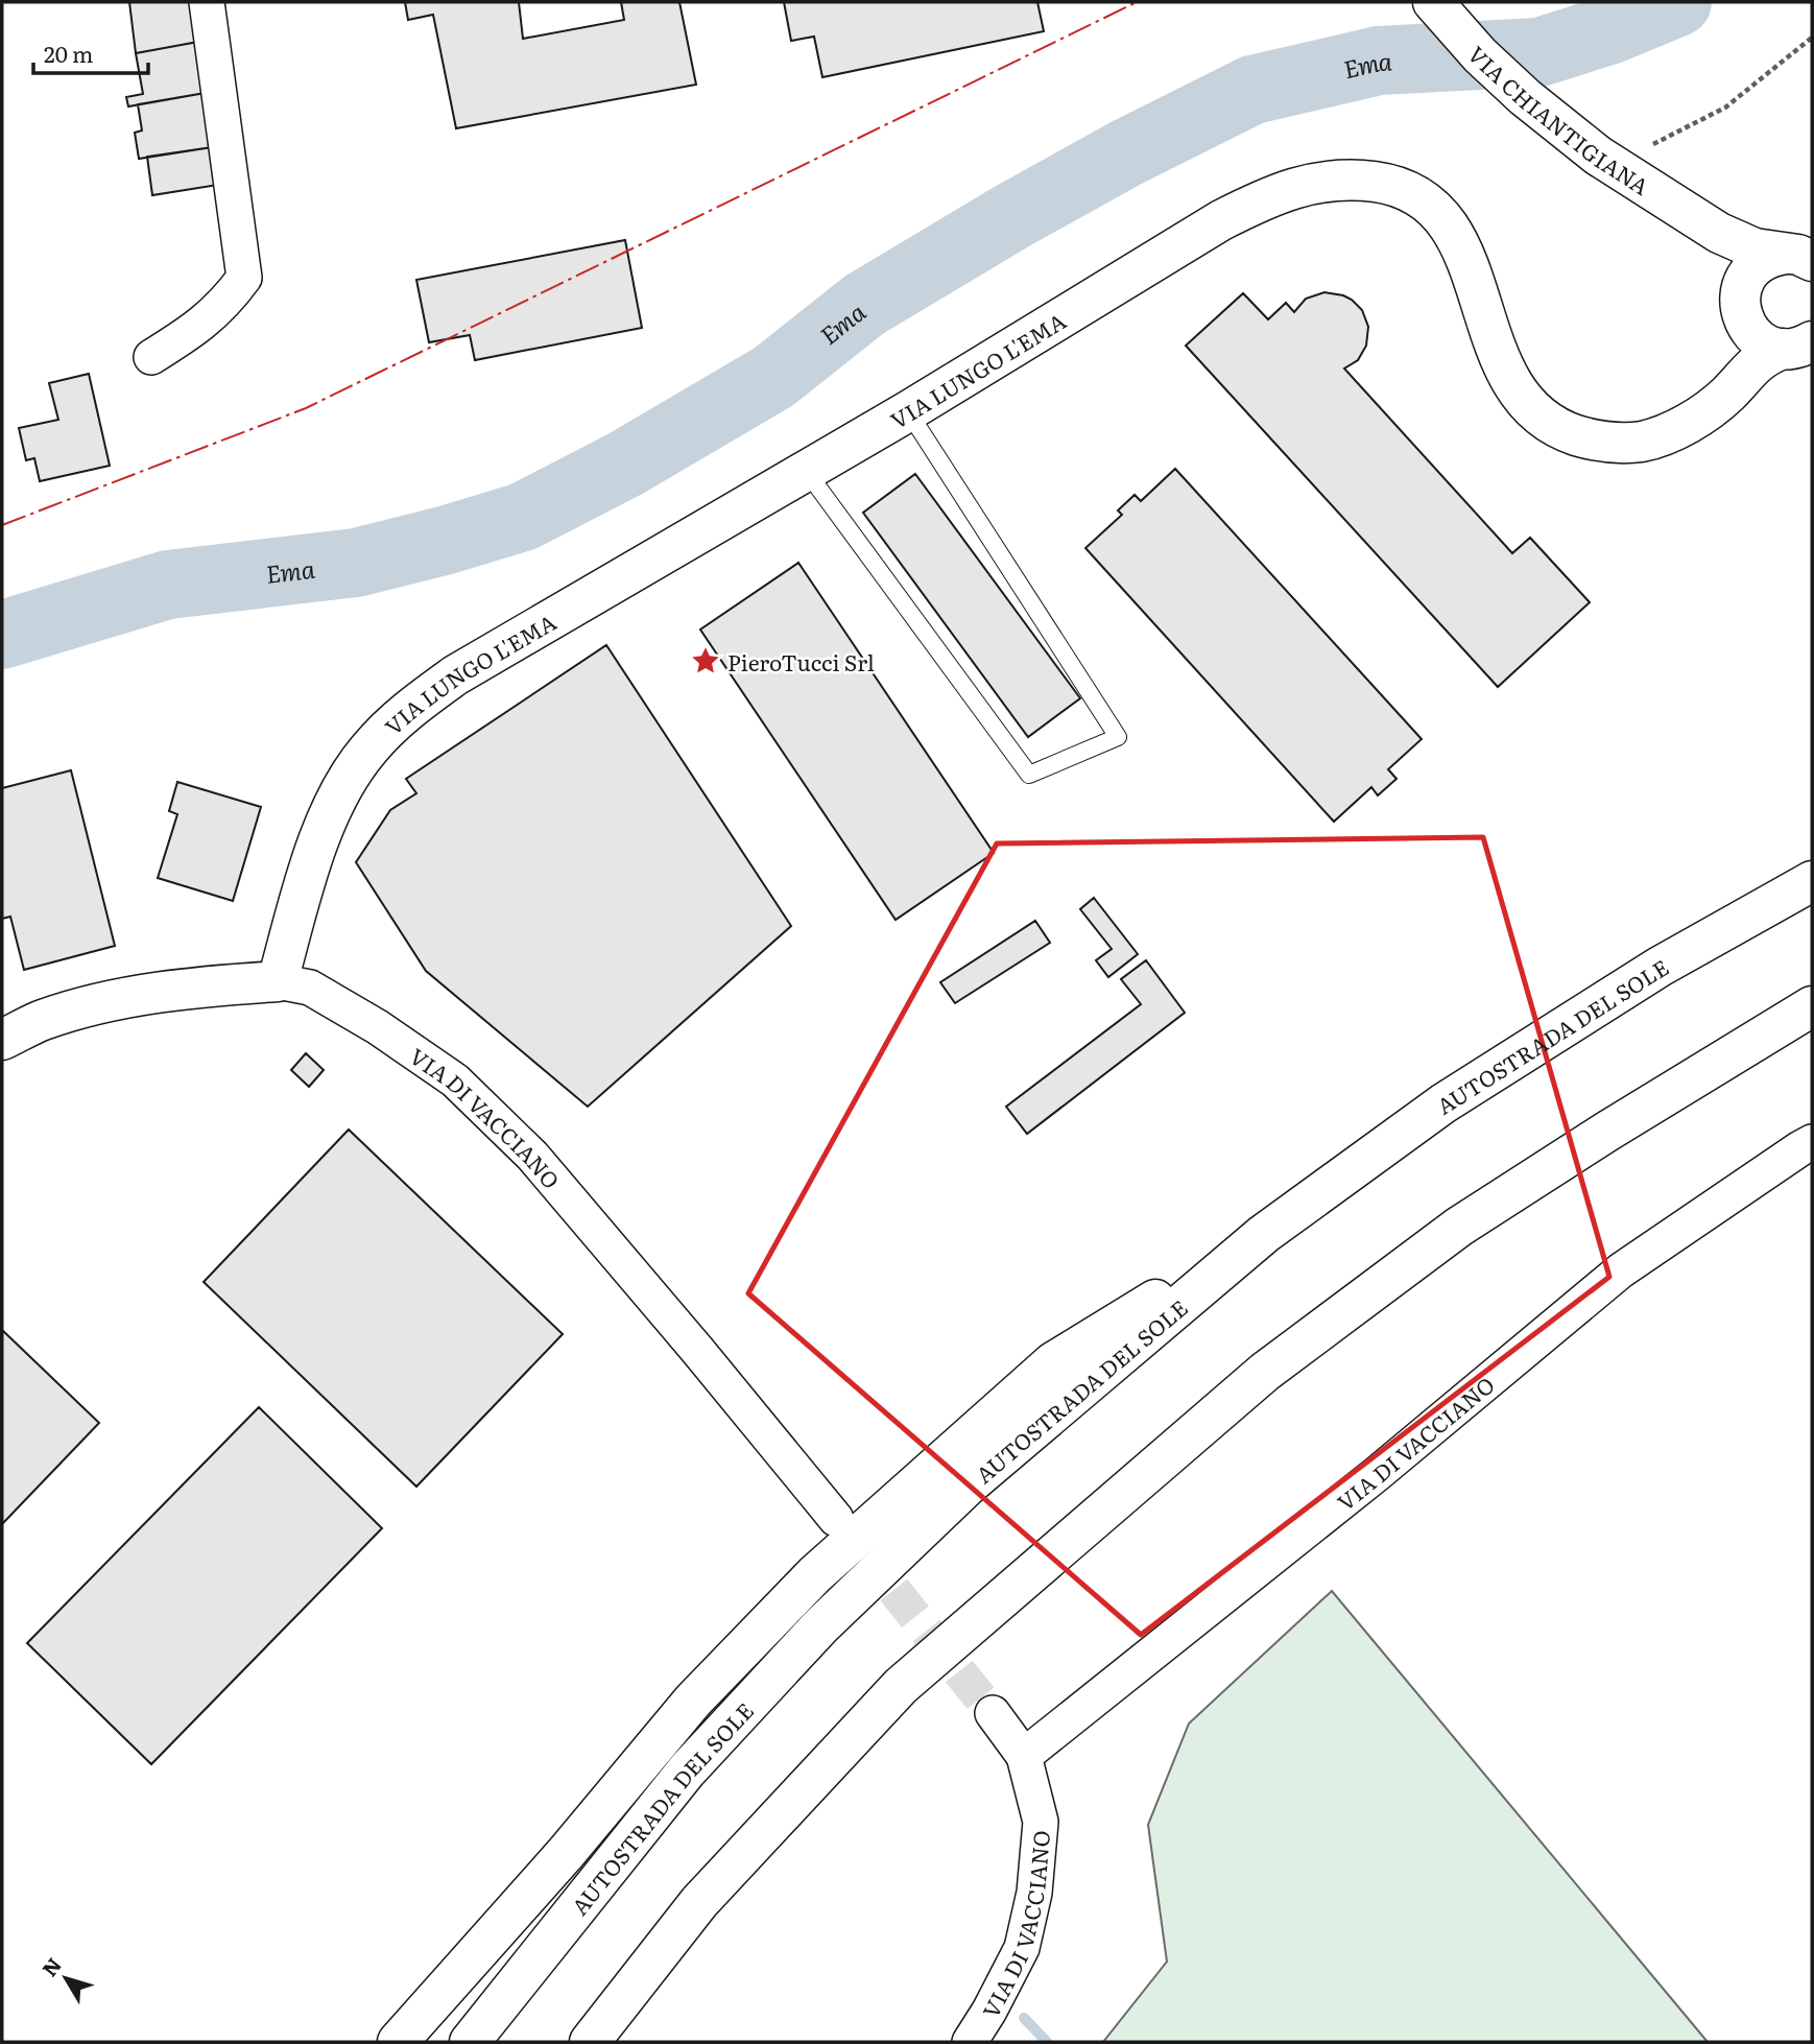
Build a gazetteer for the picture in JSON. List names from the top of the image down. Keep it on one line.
{"streets":{"main road":["VIA CHIANTIGIANA","VIA LUNGO L'EMA","AUTOSTRADA DEL SOLE","VIA DI VACCIANO"]},"crossings":[["VIA LUNGO L'EMA","VIA DI VACCIANO"]],"water":["Ema"],"places":{"place":["PieroTucci Srl"]},"scale_bar":"20 m","north":"top left"}
